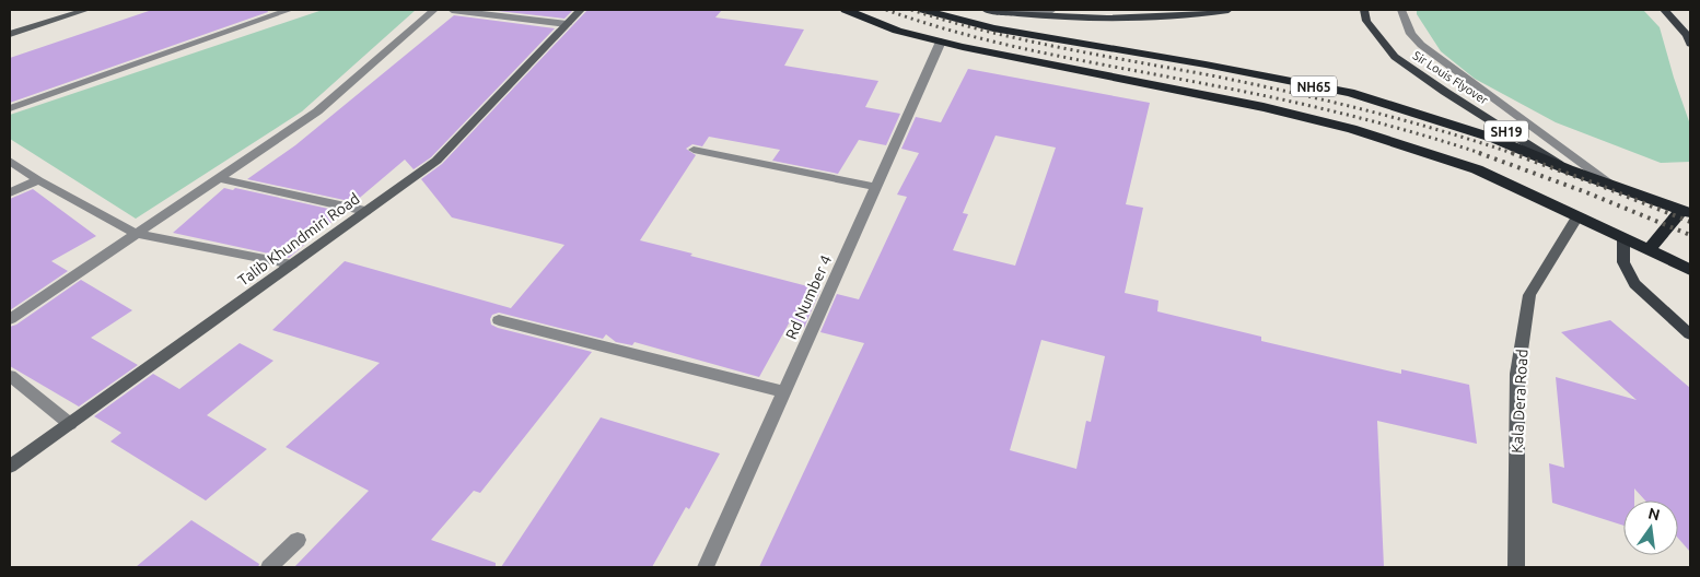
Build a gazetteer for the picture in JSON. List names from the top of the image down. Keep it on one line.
{"streets":{"highway":["NH65"],"main road":["Sir Louis Flyover","SH19"],"street":["Talib Khundmiri Road","Rd Number 4","Kala Dera Road"]},"crossings":[["Sir Louis Flyover","NH65"],["NH65","Rd Number 4"],["NH65","Kala Dera Road"]],"north":"top"}
